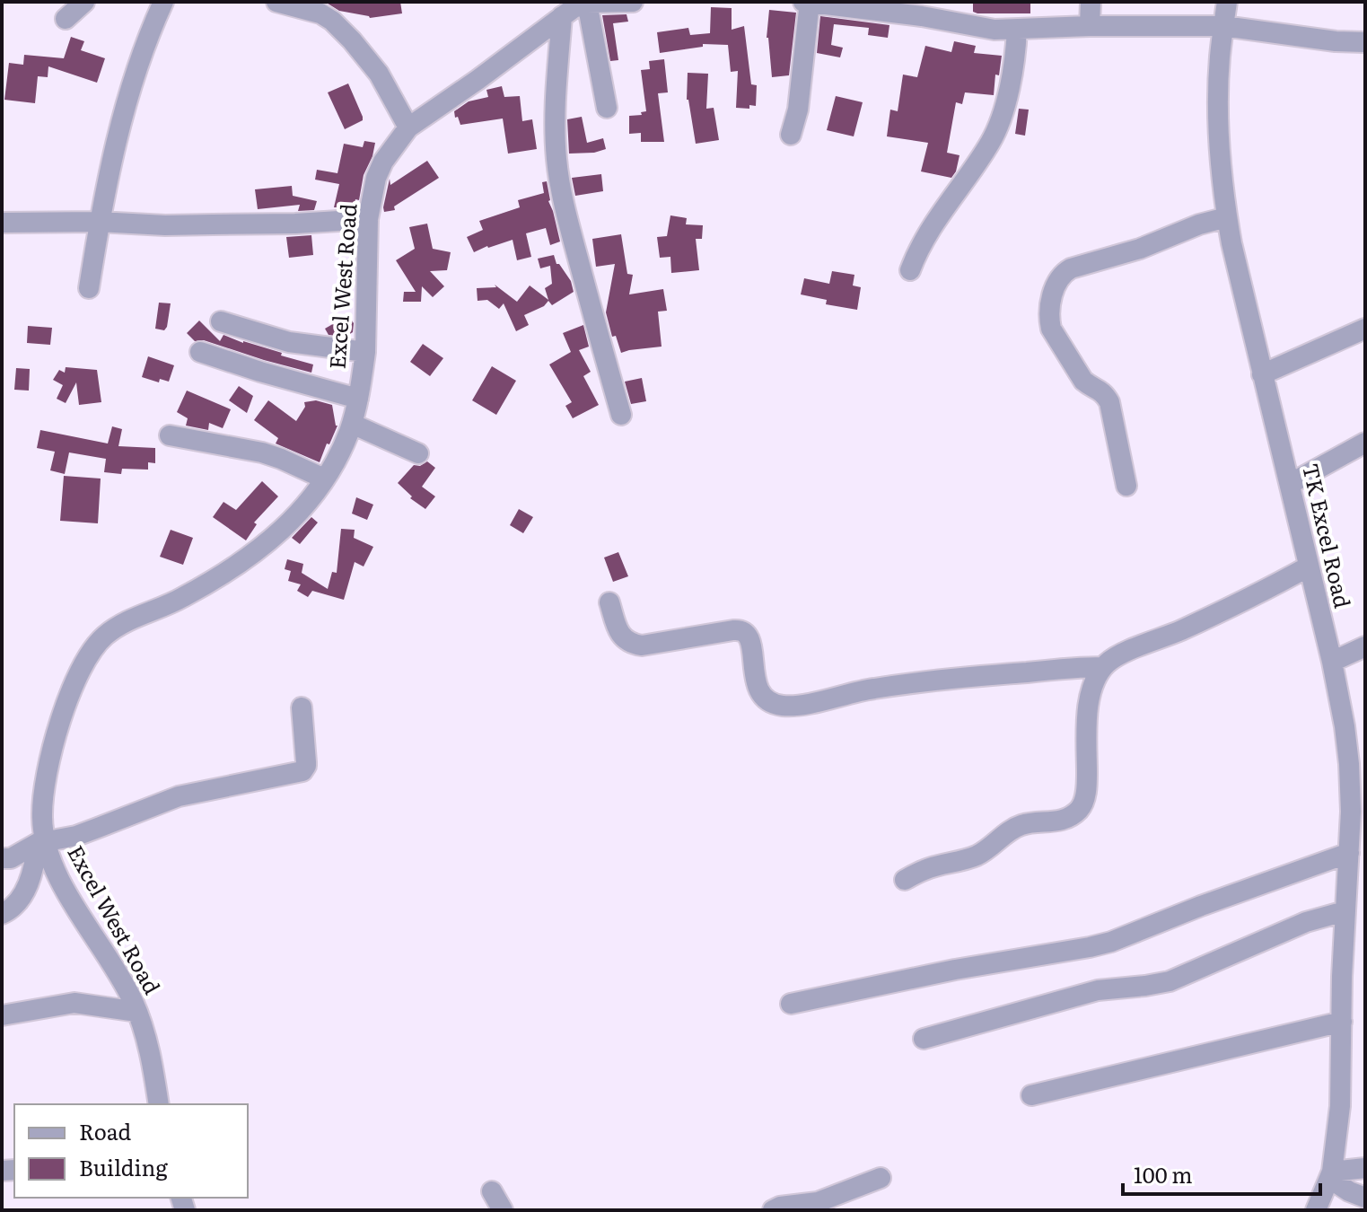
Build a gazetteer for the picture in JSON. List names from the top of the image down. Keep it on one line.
{"streets":{"street":["Excel West Road","TK Excel Road"]},"legend":["Road","Building"],"scale_bar":"100 m"}
